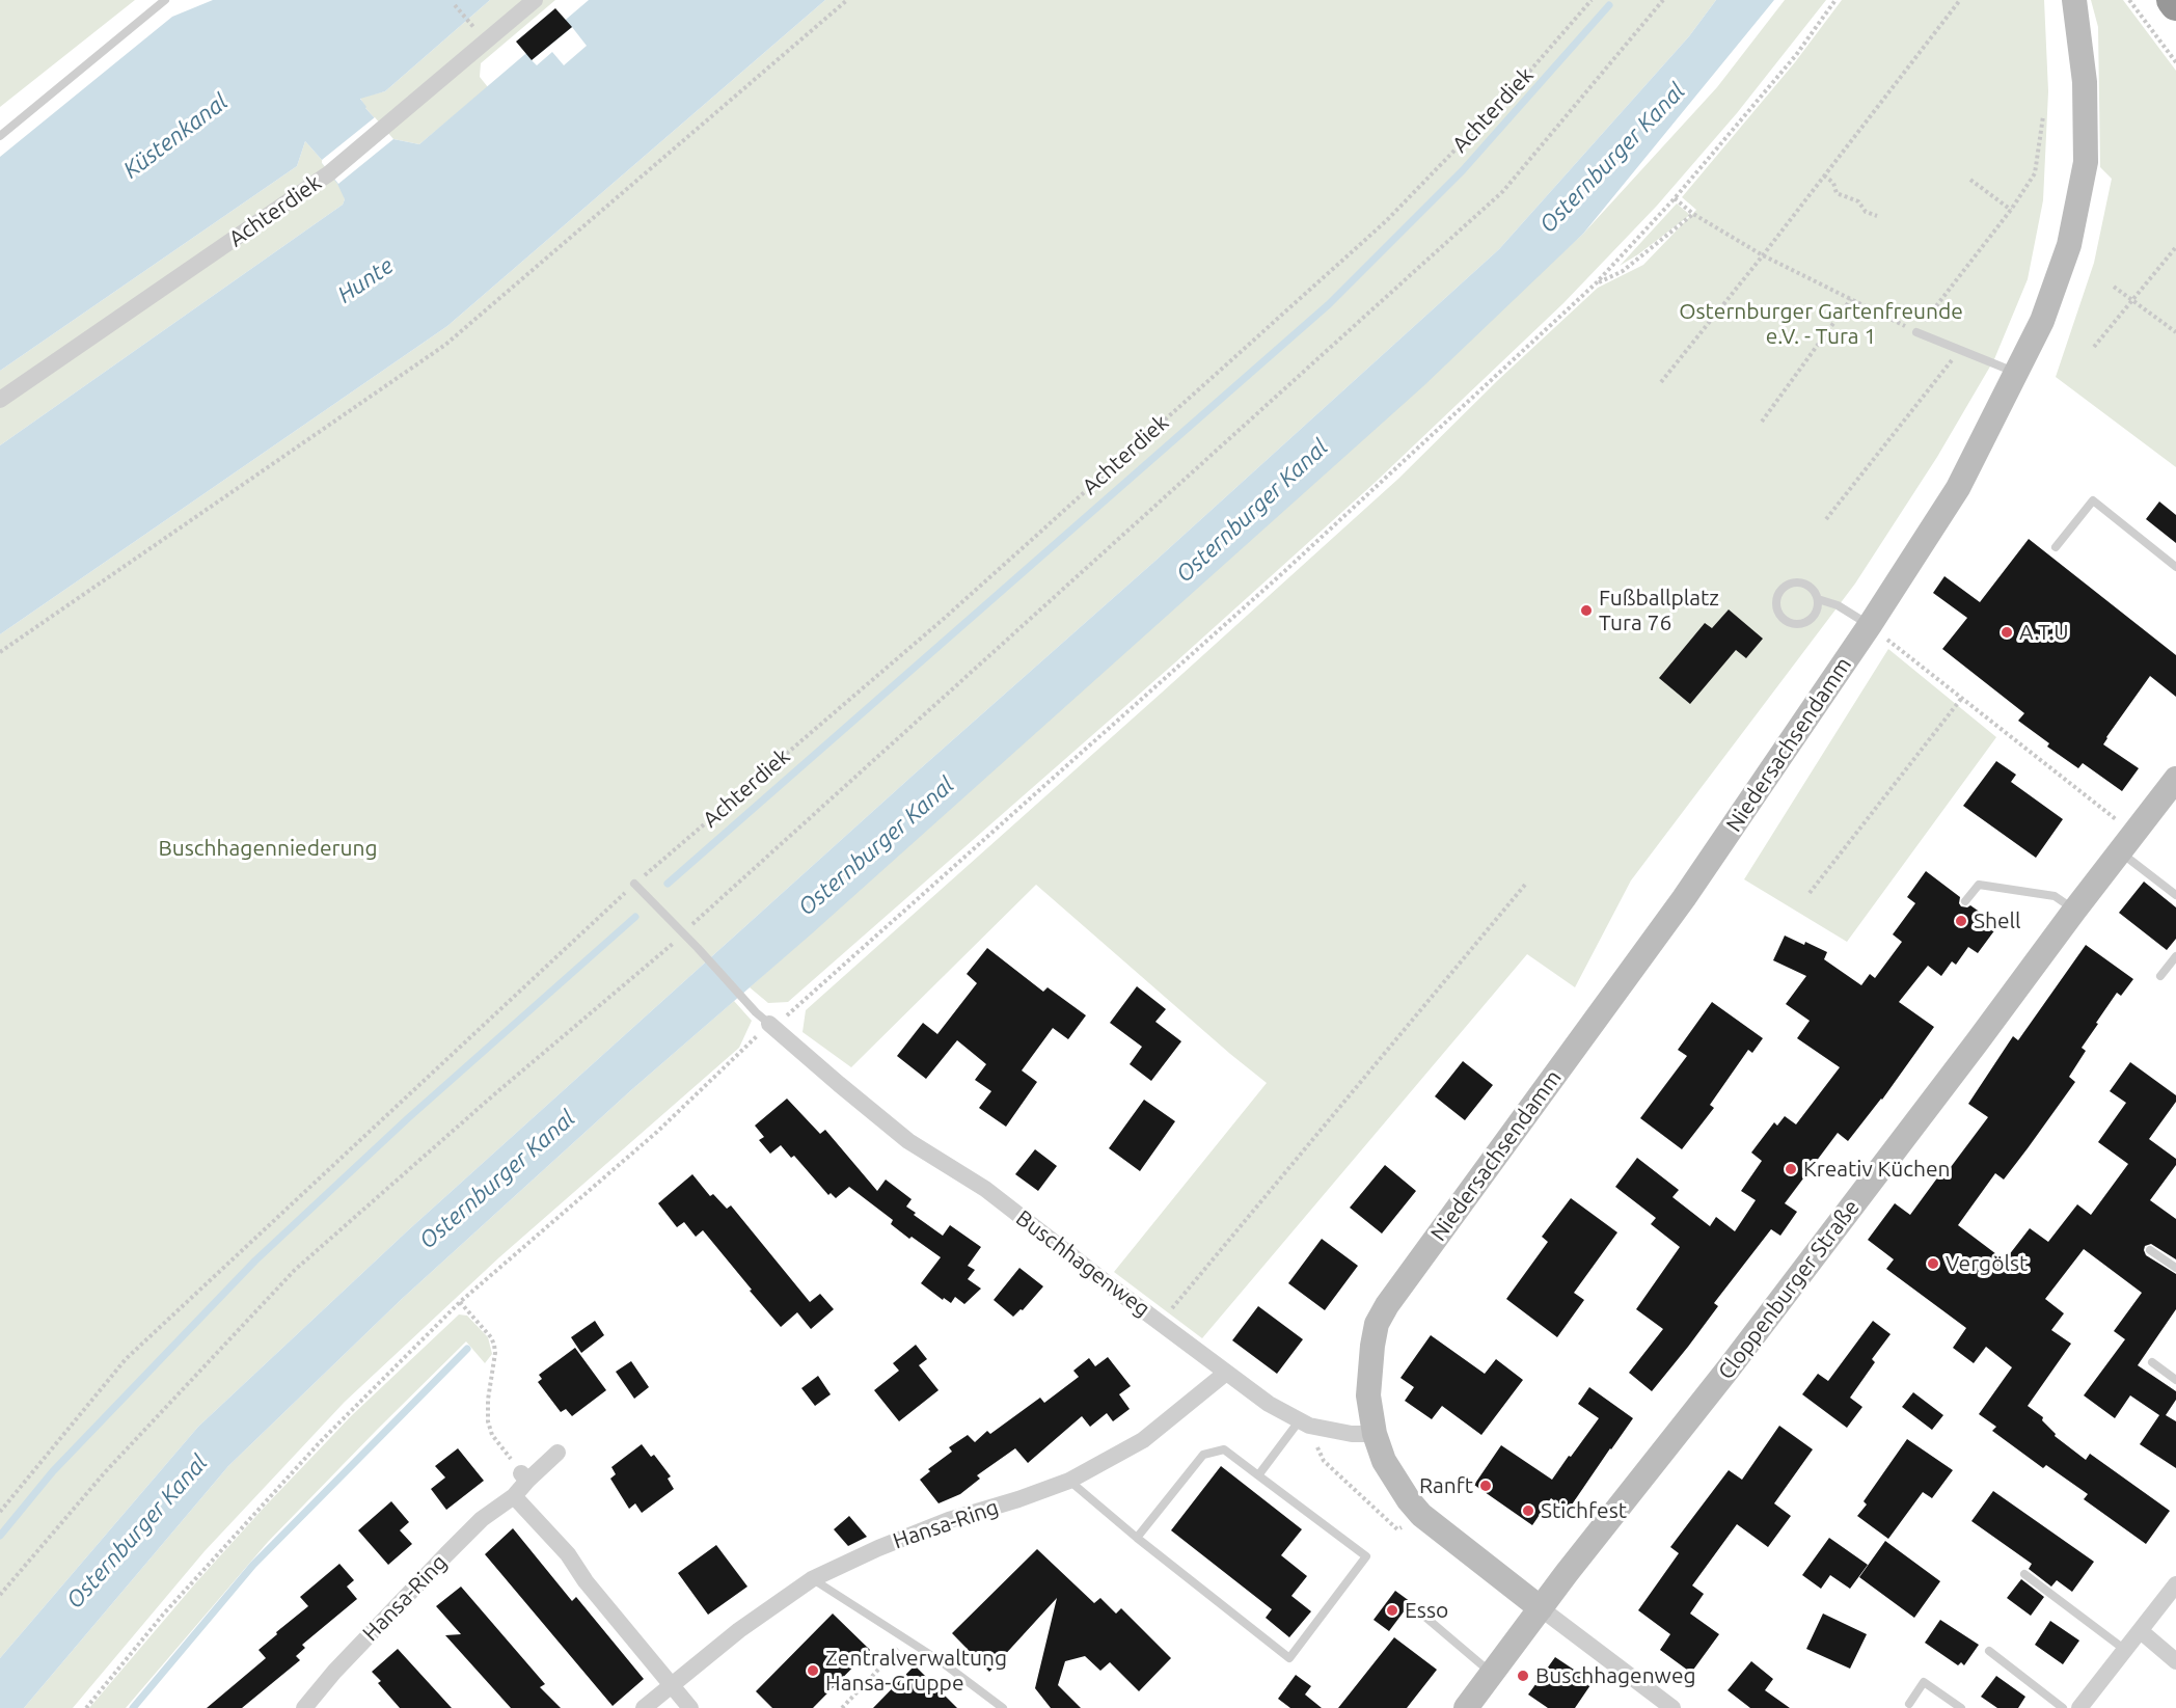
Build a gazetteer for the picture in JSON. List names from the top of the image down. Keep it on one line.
{"streets":{"street":["Achterdiek","Niedersachsendamm","Buschhagenweg","Cloppenburger Straße","Hansa-Ring"]},"crossings":[["Achterdiek","Buschhagenweg"],["Niedersachsendamm","Buschhagenweg"],["Buschhagenweg","Hansa-Ring"]],"water":["Küstenkanal","Osternburger Kanal","Hunte"],"parks":["Osternburger Gartenfreunde e.V. - Tura 1","Buschhagenniederung"],"places":["Fußballplatz Tura 76","A.T.U","Shell","Kreativ Küchen","Vergölst","Ranft","Stichfest","Esso","Zentralverwaltung Hansa-Gruppe","Buschhagenweg"]}
